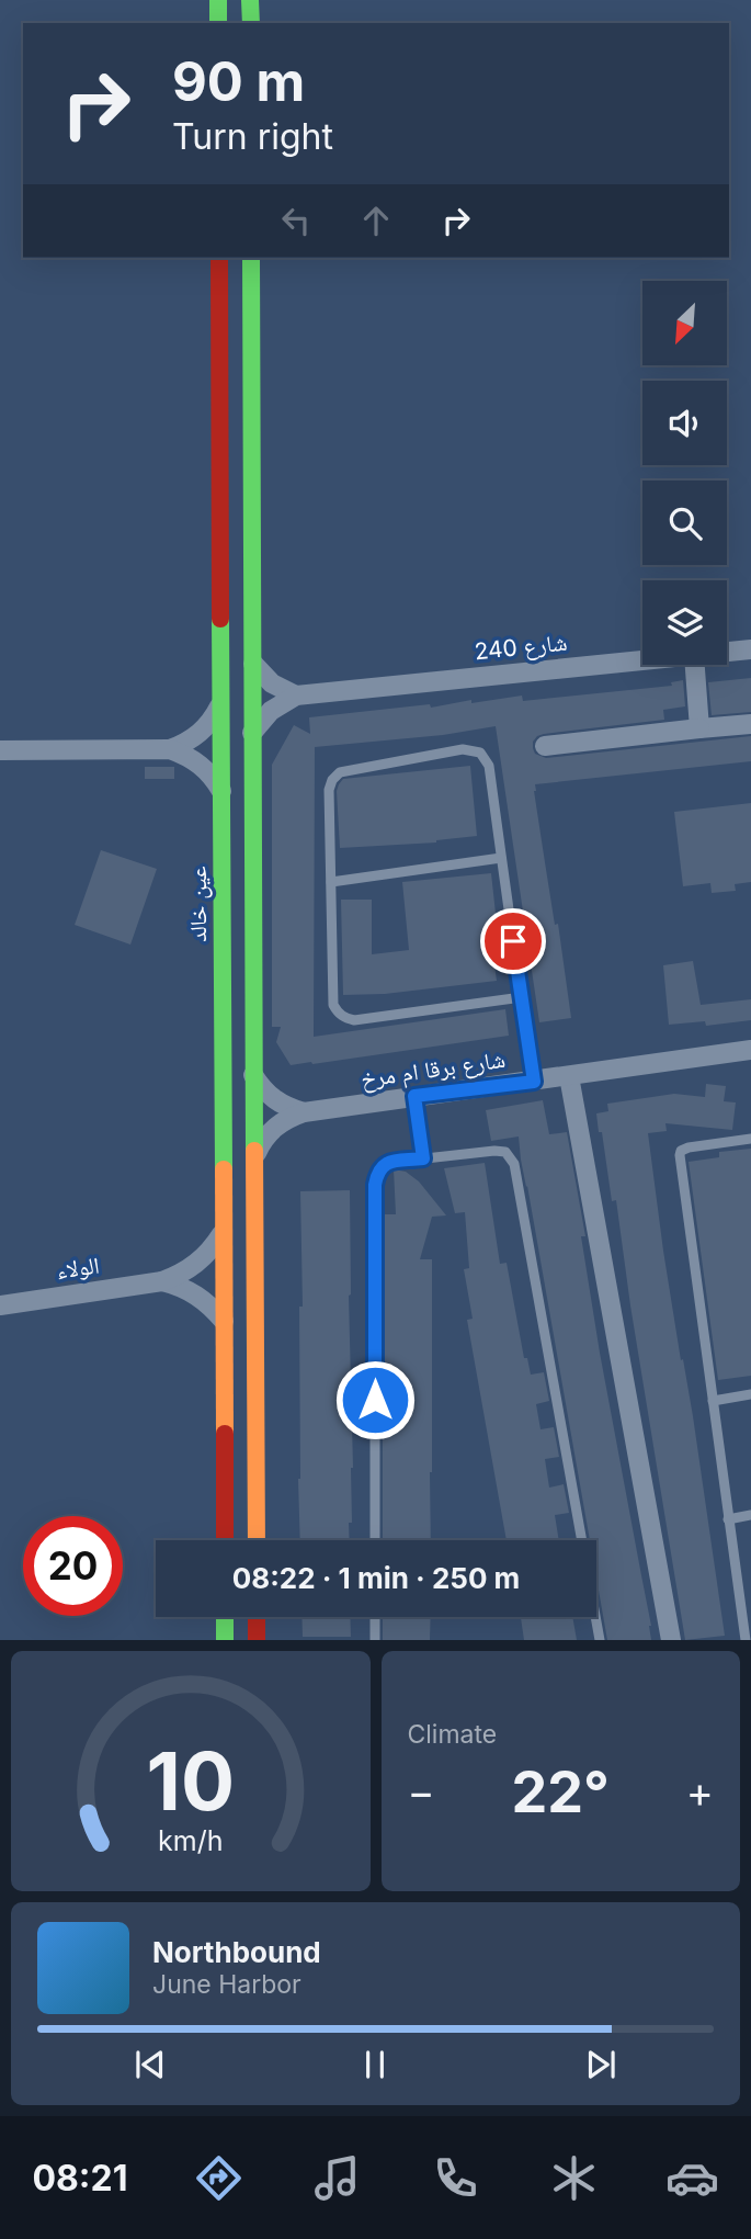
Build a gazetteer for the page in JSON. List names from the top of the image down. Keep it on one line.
{"streets":{"street":["شارع 240","عين خالد","شارع برقا ام مرخ","الولاء"]},"crossings":[["عين خالد","الولاء"]],"north":"bottom left","page":{"turn":["90 m","Turn right"],"limit":"20","trip":"08:22 · 1 min · 250 m","tile":"Climate","heat":["−","22°","+"],"song":["Northbound","June Harbor"],"tabs":"08:21","gauge":["10","km/h"]}}
